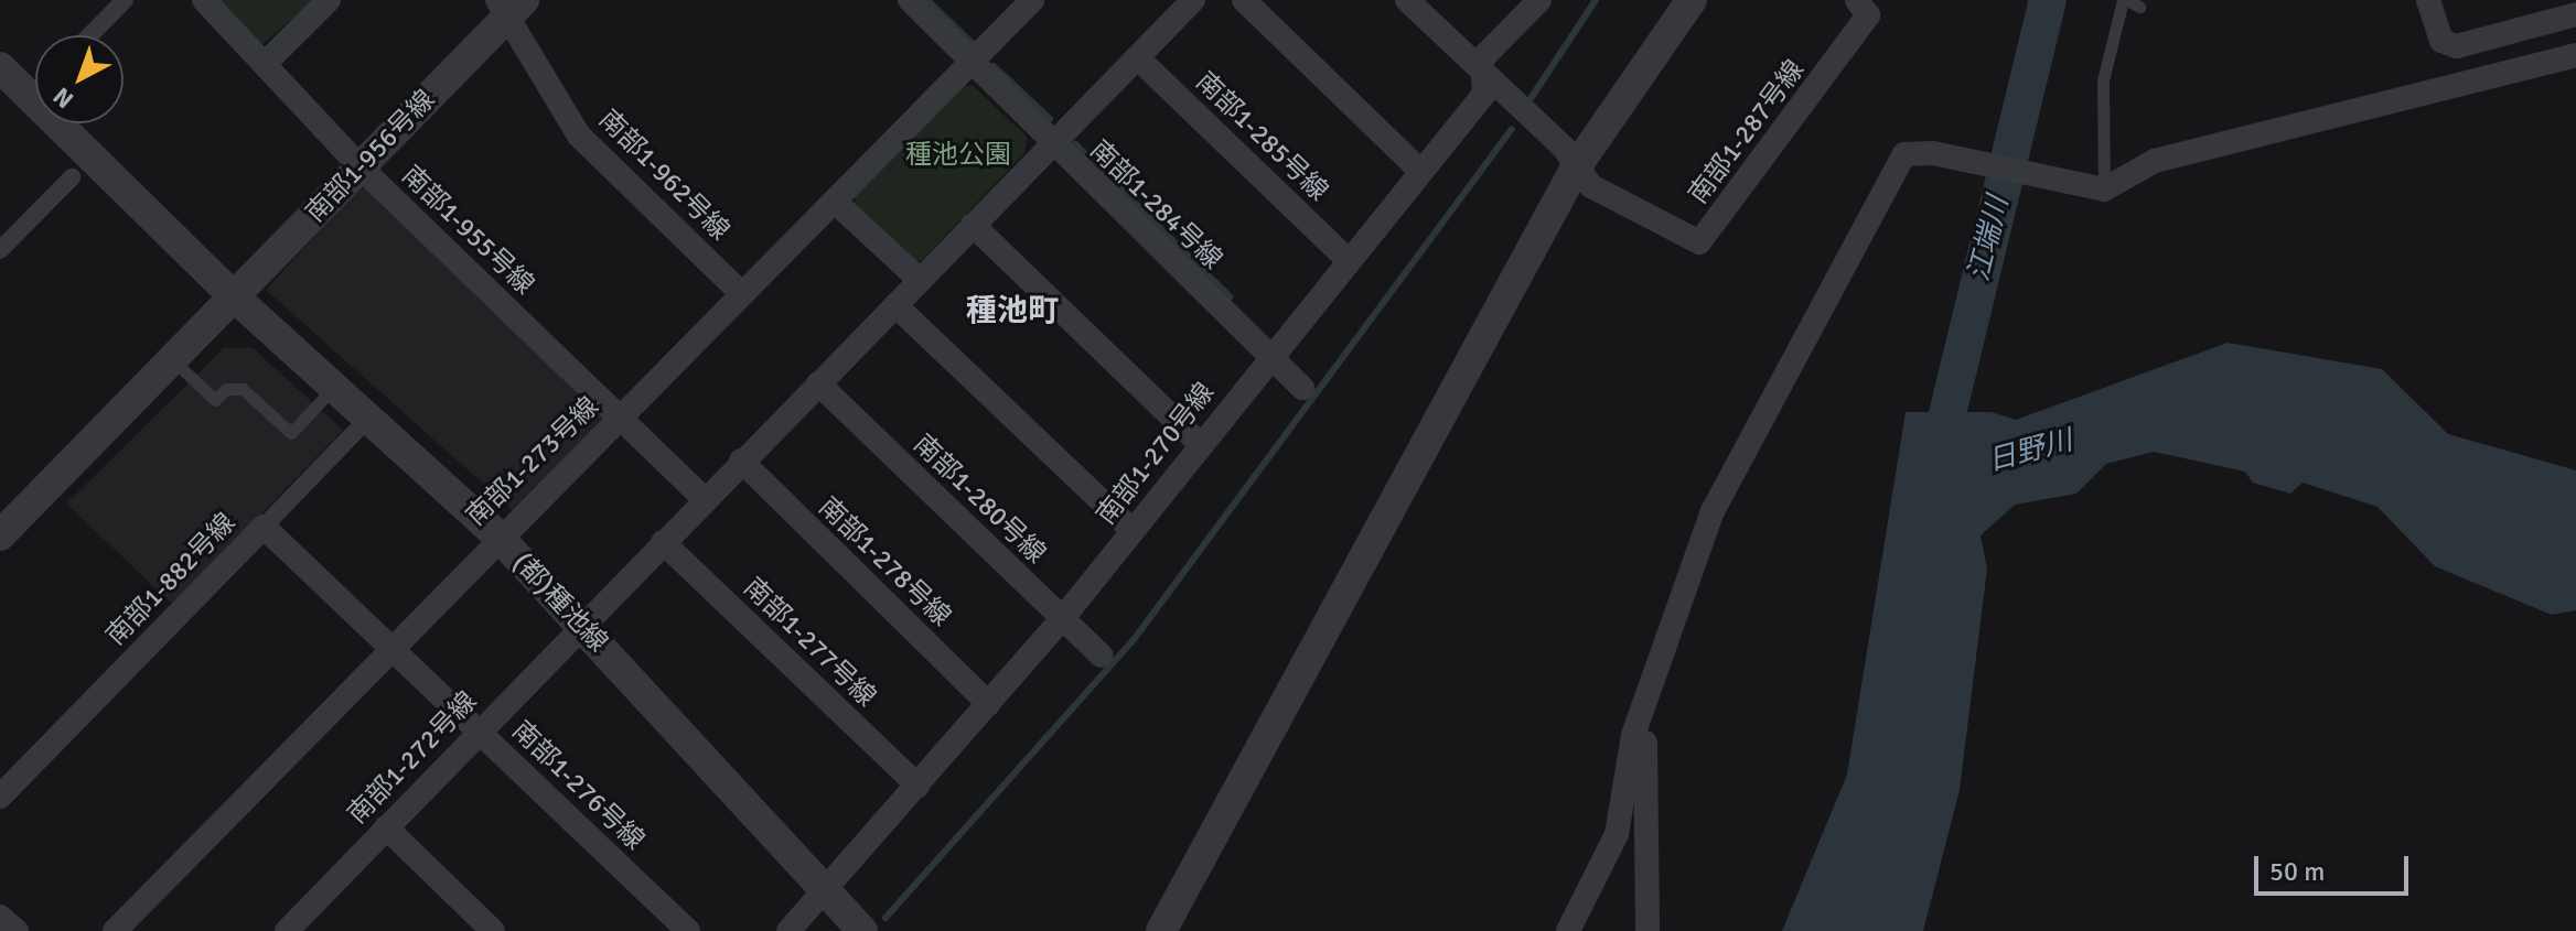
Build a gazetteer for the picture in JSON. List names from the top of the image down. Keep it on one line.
{"streets":{"street":["南部1-287号線","南部1-285号線","南部1-956号線","南部1-962号線","南部1-284号線","南部1-955号線","南部1-270号線","南部1-273号線","南部1-280号線","南部1-278号線","南部1-882号線","(都)種池線","南部1-277号線","南部1-272号線","南部1-276号線"]},"crossings":[["南部1-287号線","南部1-270号線"],["南部1-285号線","南部1-270号線"],["南部1-285号線","南部1-272号線"],["南部1-956号線","南部1-962号線"],["南部1-956号線","南部1-955号線"],["南部1-956号線","(都)種池線"],["南部1-962号線","南部1-273号線"],["南部1-284号線","南部1-270号線"],["南部1-284号線","南部1-273号線"],["南部1-284号線","南部1-272号線"],["南部1-955号線","南部1-273号線"],["南部1-955号線","南部1-272号線"],["南部1-270号線","南部1-280号線"],["南部1-270号線","南部1-278号線"],["南部1-270号線","(都)種池線"],["南部1-270号線","南部1-277号線"],["南部1-273号線","南部1-882号線"],["南部1-273号線","(都)種池線"],["南部1-273号線","南部1-276号線"],["南部1-280号線","南部1-272号線"],["南部1-278号線","南部1-272号線"],["南部1-882号線","南部1-276号線"],["(都)種池線","南部1-272号線"],["南部1-277号線","南部1-272号線"],["南部1-272号線","南部1-276号線"]],"districts":["種池町"],"water":["江端川","日野川"],"parks":["種池公園"],"scale_bar":"50 m","north":"bottom left"}
